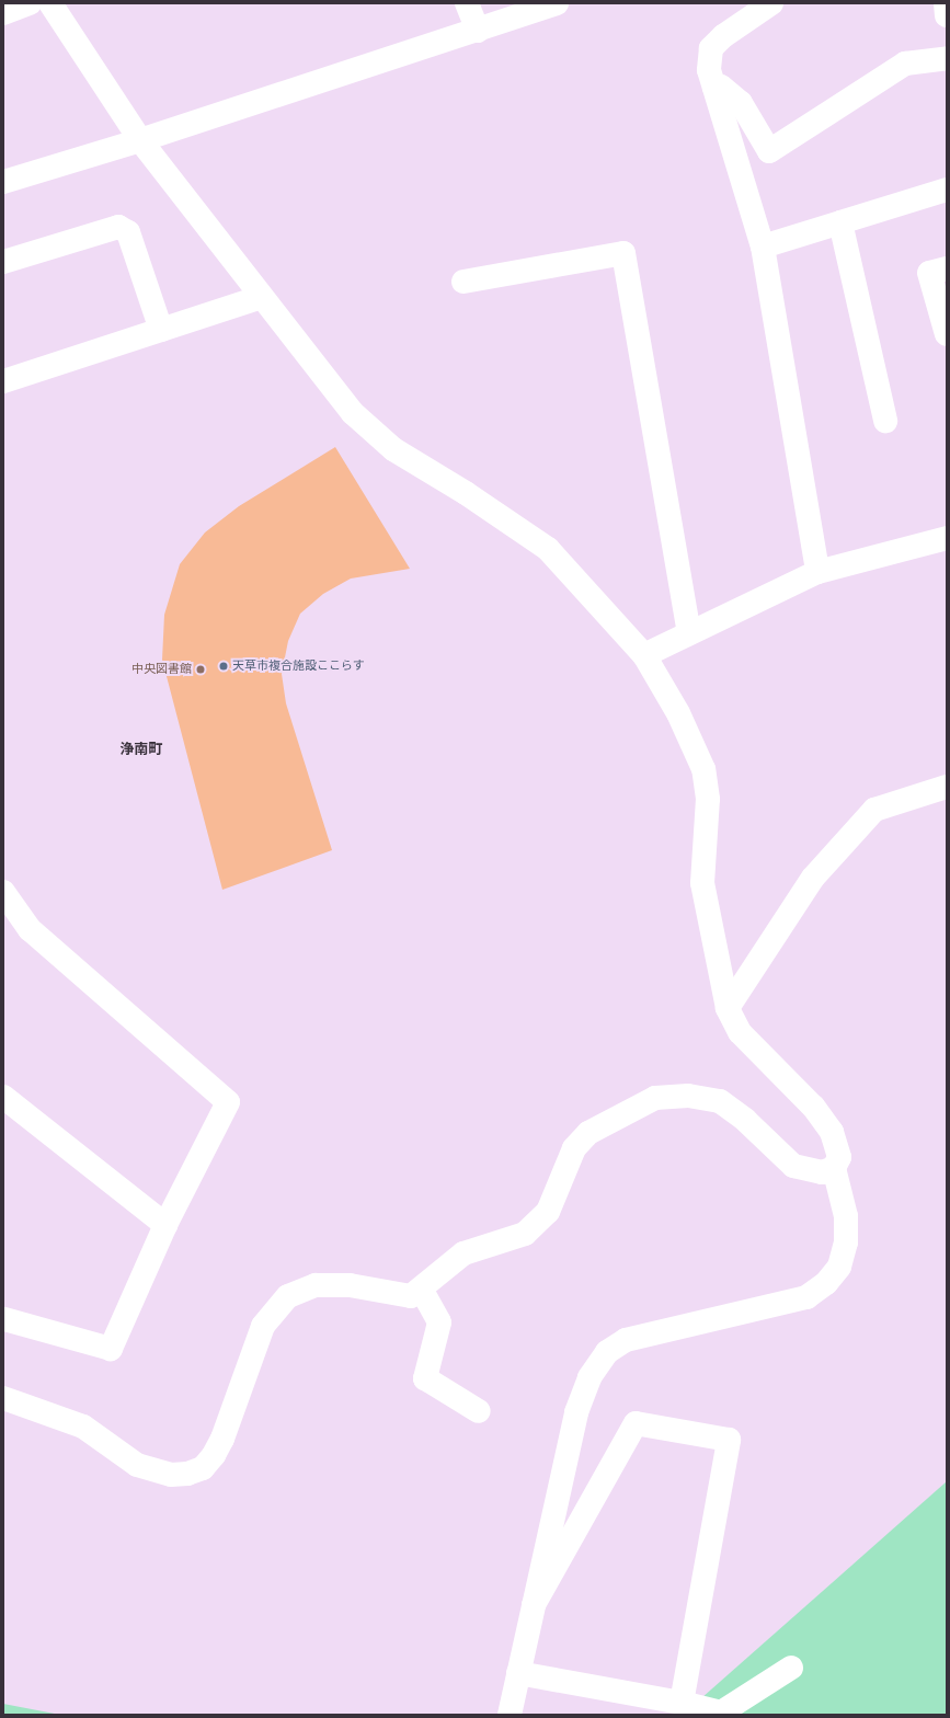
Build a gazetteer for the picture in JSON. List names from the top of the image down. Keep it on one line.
{"districts":["浄南町"],"places":["天草市複合施設ここらす","中央図書館"]}
